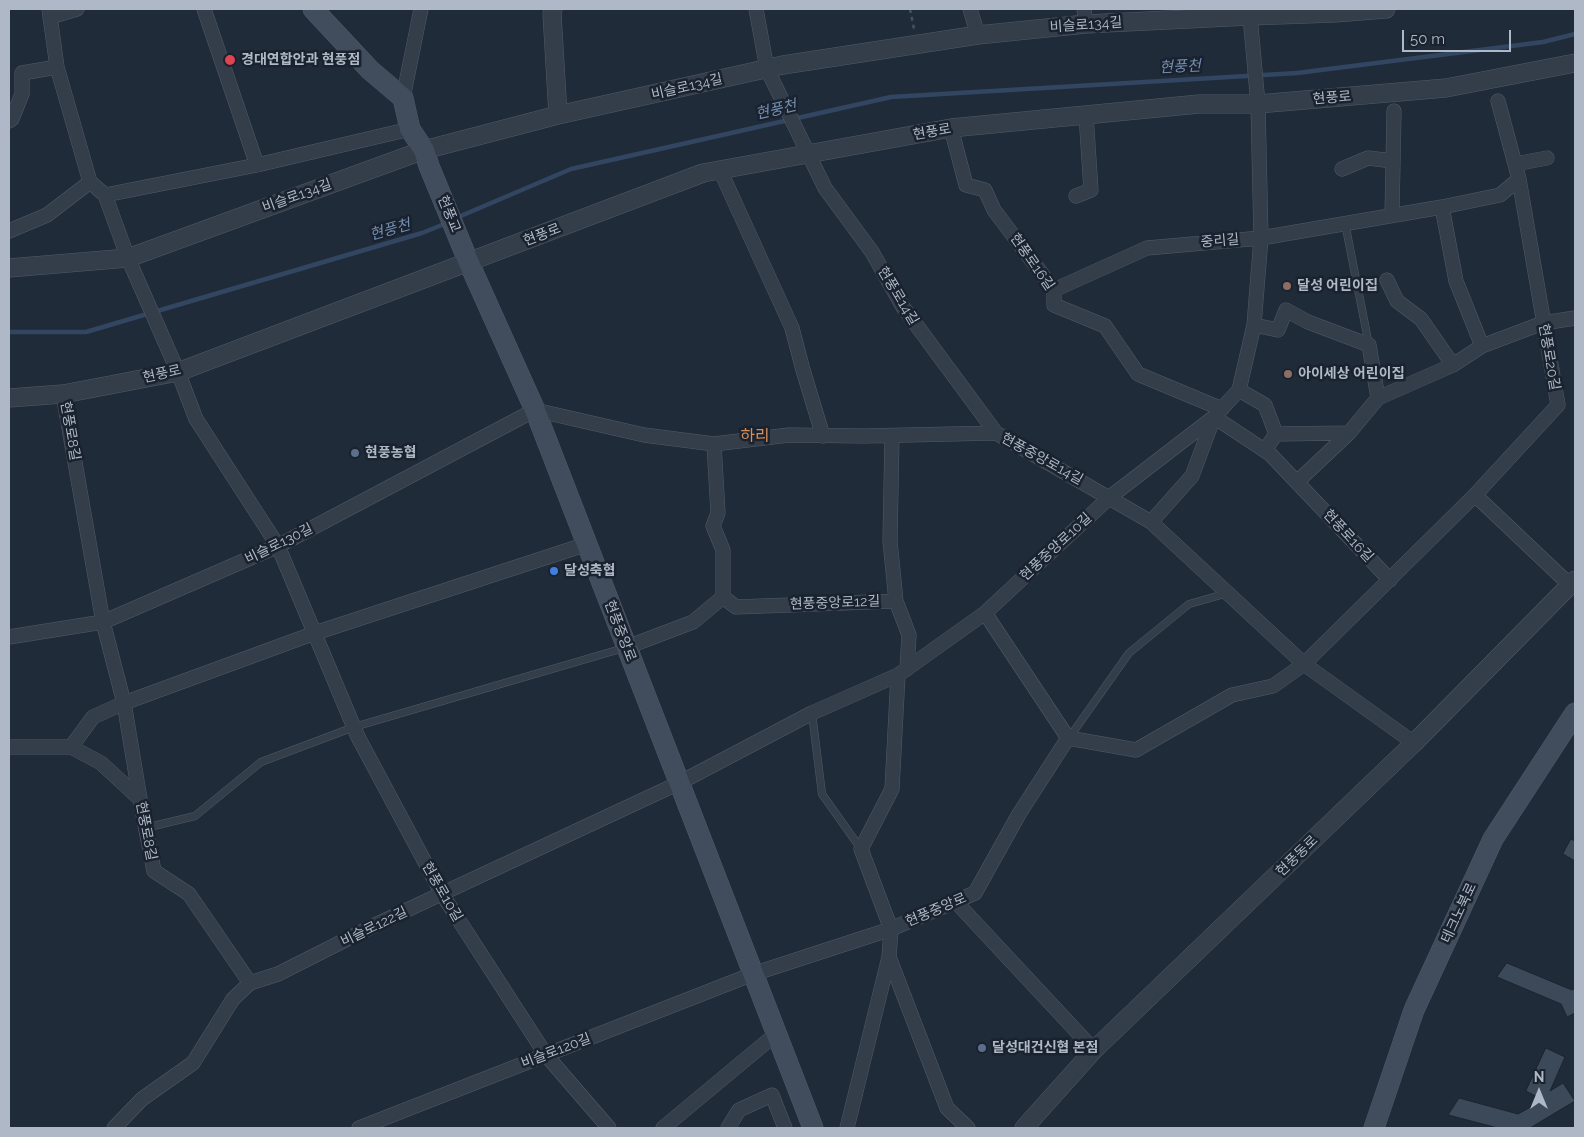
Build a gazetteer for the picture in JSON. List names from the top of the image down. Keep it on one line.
{"streets":{"main road":["현풍교","현풍중앙로","테크노북로"],"street":["비슬로134길","현풍로","중리길","현풍로16길","현풍로14길","현풍로20길","현풍로8길","현풍중앙로14길","비슬로130길","현풍중앙로10길","현풍중앙로12길","현풍동로","현풍로10길","비슬로122길","비슬로120길"]},"crossings":[["비슬로134길","현풍교"],["비슬로134길","현풍로14길"],["비슬로134길","현풍중앙로10길"],["비슬로134길","현풍로10길"],["현풍로","현풍교"],["현풍로","현풍로16길"],["현풍로","현풍로14길"],["현풍로","현풍로8길"],["현풍로","현풍중앙로10길"],["현풍로","현풍중앙로"],["현풍로","현풍로10길"],["현풍교","현풍중앙로"],["중리길","현풍로16길"],["중리길","현풍로20길"],["중리길","현풍중앙로10길"],["현풍로16길","현풍로20길"],["현풍로16길","현풍중앙로10길"],["현풍로14길","현풍중앙로14길"],["현풍로20길","현풍동로"],["현풍로8길","비슬로130길"],["현풍로8길","비슬로122길"],["현풍중앙로14길","비슬로130길"],["현풍중앙로14길","현풍중앙로10길"],["현풍중앙로14길","현풍중앙로12길"],["현풍중앙로14길","현풍중앙로"],["현풍중앙로14길","현풍동로"],["비슬로130길","현풍중앙로"],["비슬로130길","현풍로10길"],["현풍중앙로10길","현풍중앙로"],["현풍중앙로10길","비슬로122길"],["현풍중앙로","비슬로122길"],["현풍중앙로","비슬로120길"],["현풍로10길","비슬로122길"],["현풍로10길","비슬로120길"]],"districts":["하리"],"water":["현풍천"],"places":["경대연합안과 현풍점","달성 어린이집","아이세상 어린이집","현풍농협","달성축협","달성대건신협 본점"],"scale_bar":"50 m","north":"top"}
